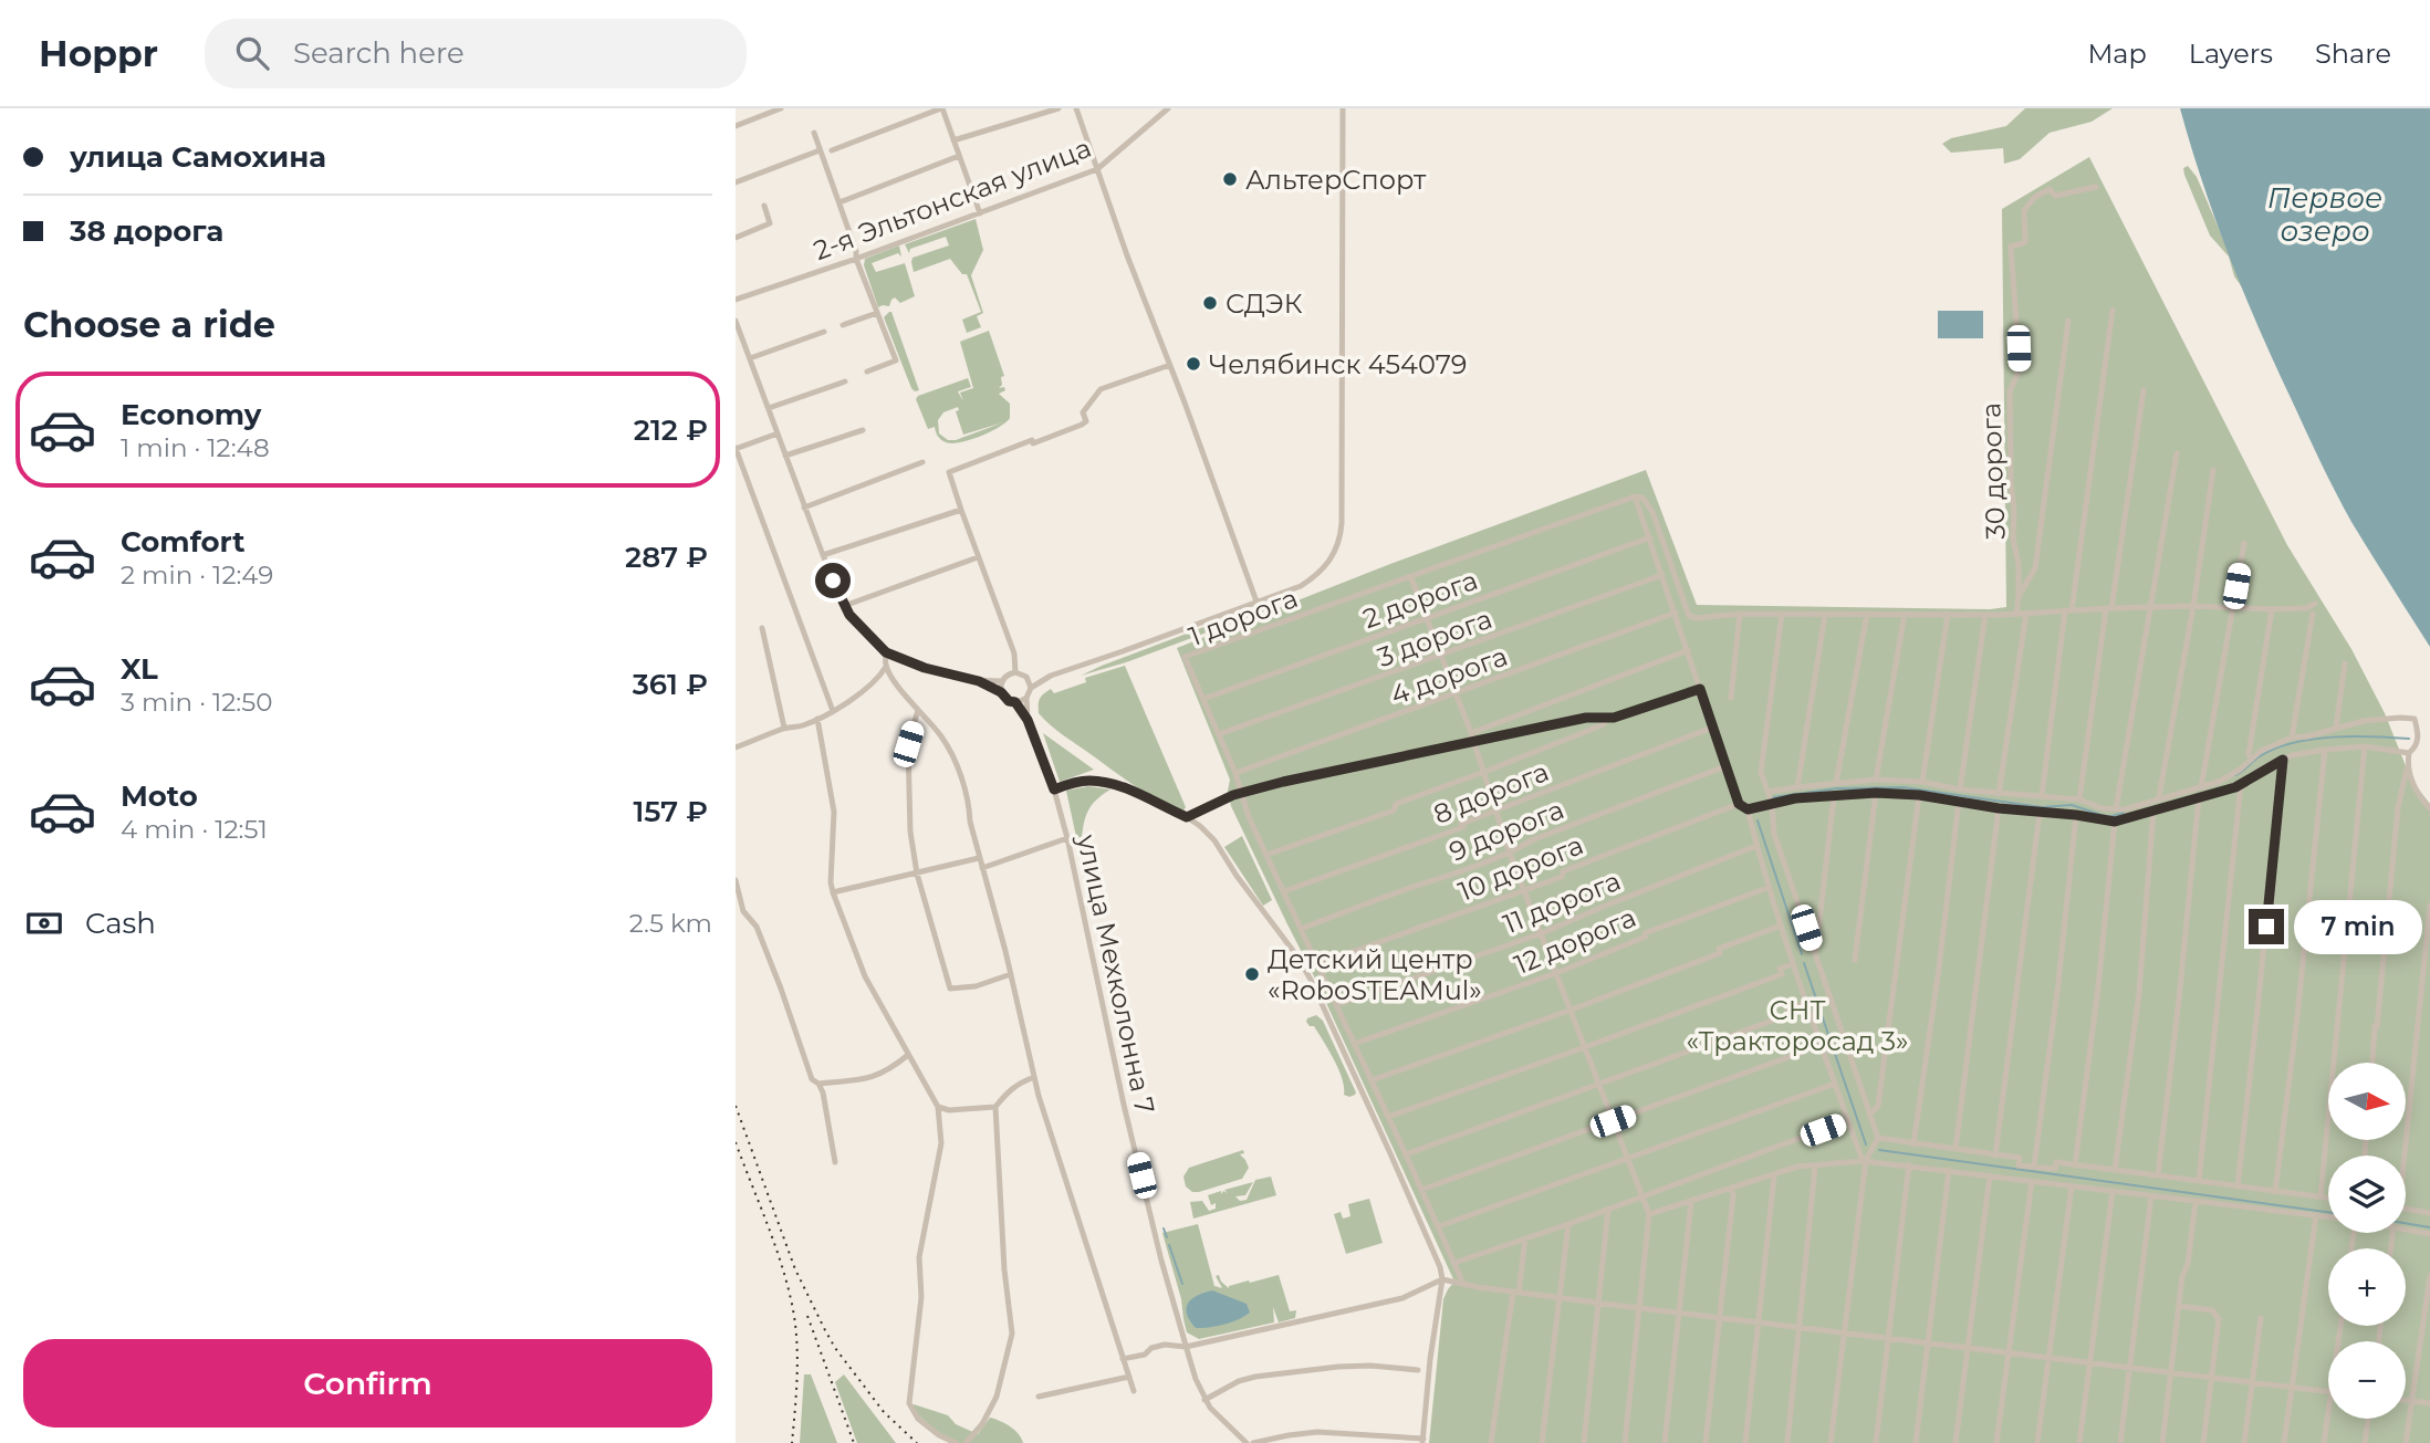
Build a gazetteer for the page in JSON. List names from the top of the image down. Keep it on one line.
{"streets":{"street":["2-я Эльтонская улица","30 дорога","2 дорога","1 дорога","3 дорога","4 дорога","8 дорога","9 дорога","10 дорога","11 дорога","12 дорога","улица Мехколонна 7"]},"crossings":[["2 дорога","1 дорога"],["1 дорога","3 дорога"],["1 дорога","4 дорога"],["1 дорога","8 дорога"],["1 дорога","9 дорога"],["1 дорога","10 дорога"],["1 дорога","11 дорога"],["1 дорога","12 дорога"]],"water":["Первое озеро"],"parks":["СНТ «Тракторосад 3»"],"places":["АльтерСпорт","СДЭК","Челябинск 454079","Детский центр «RoboSTEAMul»"],"north":"right","page":{"header":"Hoppr","search":"Search here","nav":["Map","Layers","Share"],"banner":["улица Самохина","38 дорога"],"heading":"Choose a ride","list":[{"name":"Economy","note":"1 min · 12:48","value":"212 ₽"},{"name":"Comfort","note":"2 min · 12:49","value":"287 ₽"},{"name":"XL","note":"3 min · 12:50","value":"361 ₽"},{"name":"Moto","note":"4 min · 12:51","value":"157 ₽"}],"pay":["Cash","2.5 km"],"bubble":"7 min","map_buttons":["+","−"],"buttons":"Confirm"}}
